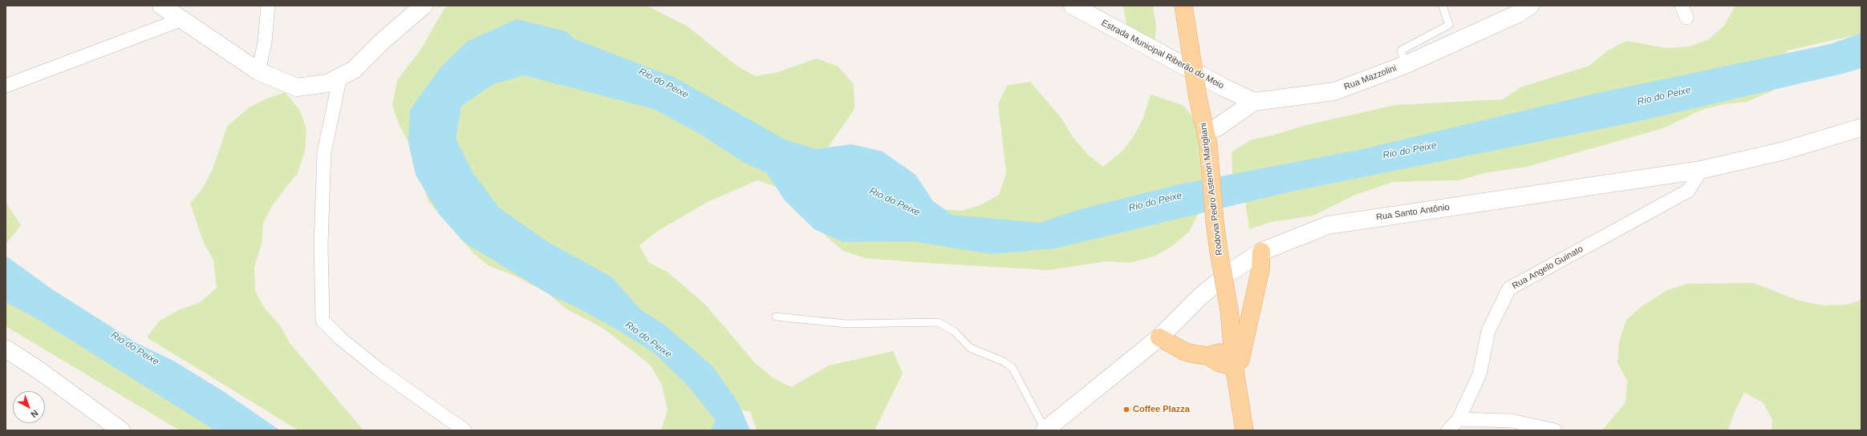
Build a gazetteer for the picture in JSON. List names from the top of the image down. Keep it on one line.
{"streets":{"main road":["Rodovia Pedro Astenori Marigliani"],"street":["Estrada Municipal Riberão do Meio","Rua Mazzolini","Rua Santo Antônio","Rua Angelo Guinato"]},"crossings":[["Estrada Municipal Riberão do Meio","Rua Mazzolini"],["Rua Mazzolini","Rodovia Pedro Astenori Marigliani"],["Rua Santo Antônio","Rua Angelo Guinato"]],"water":["Rio do Peixe"],"places":["Coffee Plazza"],"north":"bottom right"}
